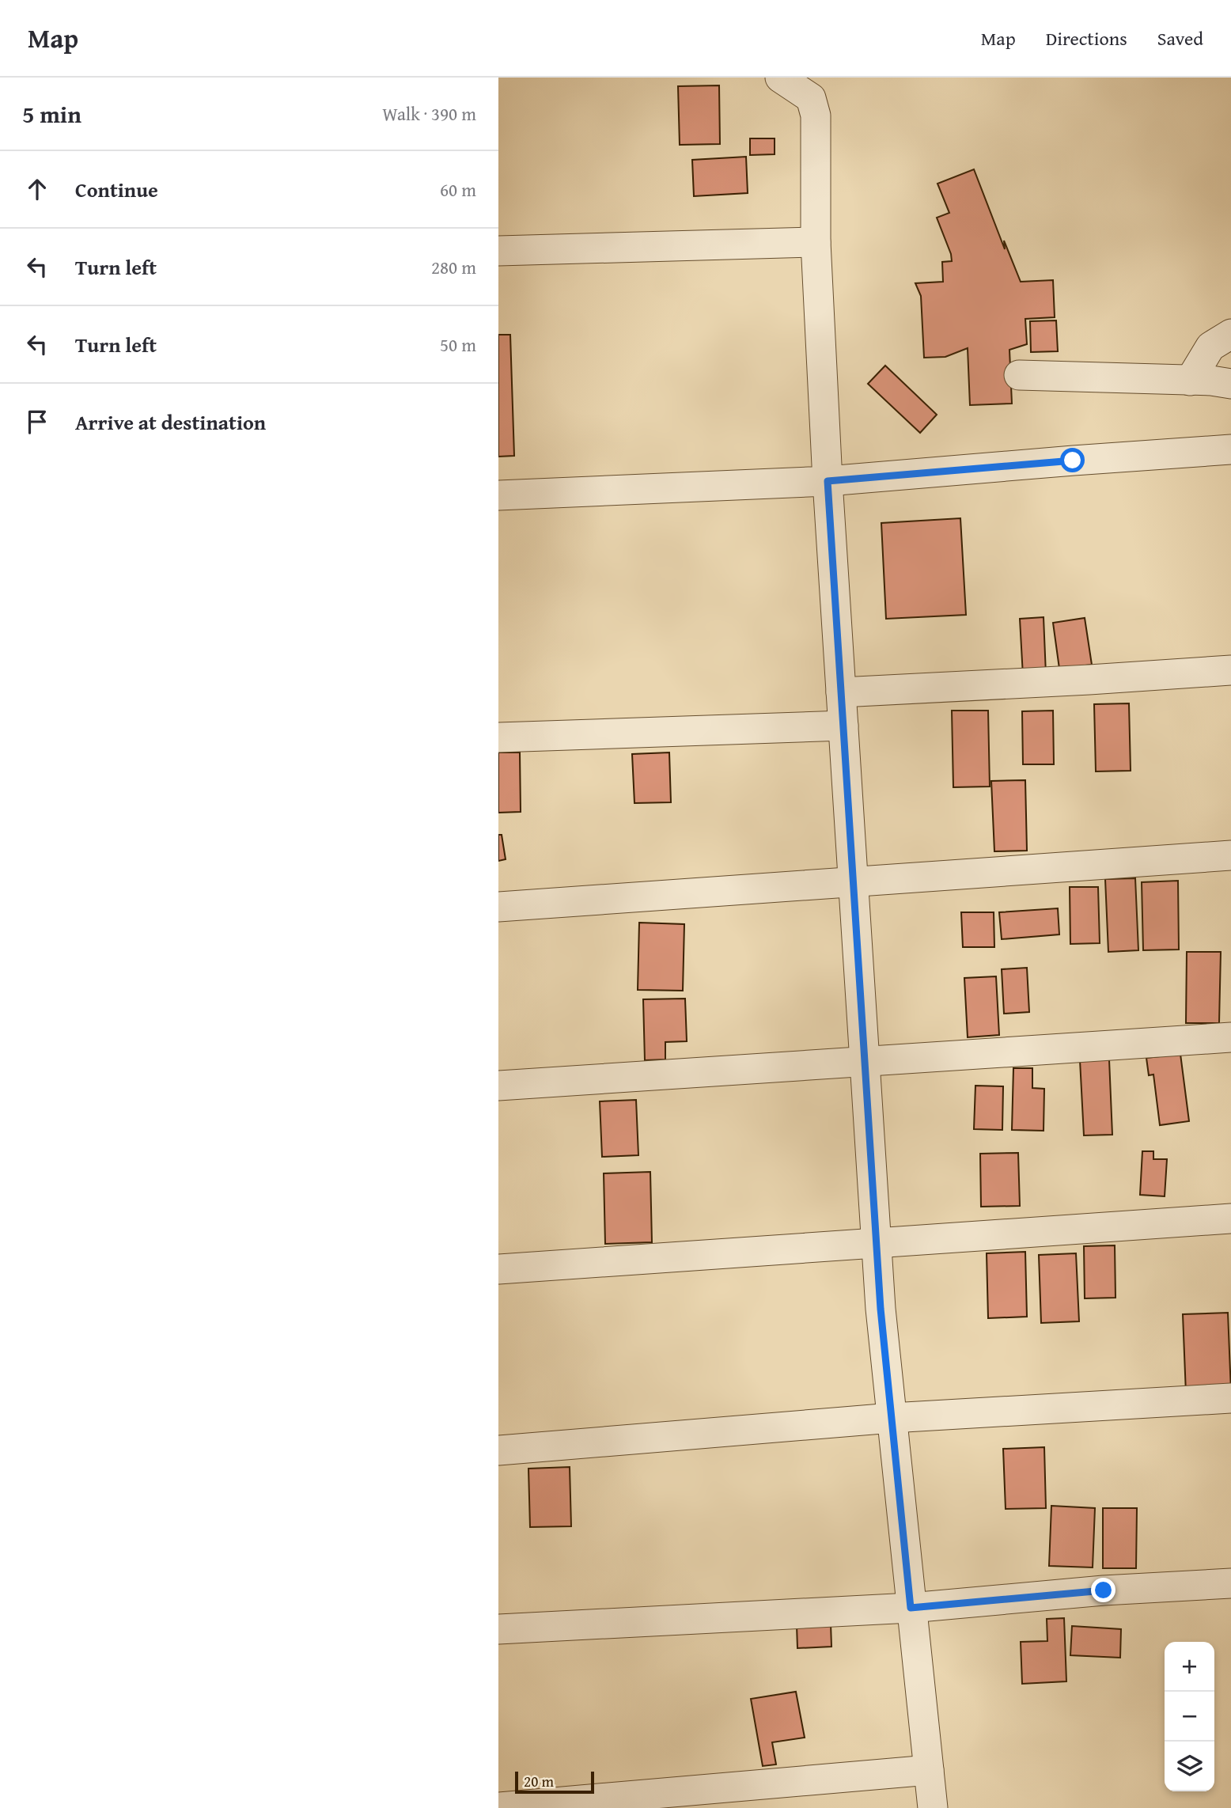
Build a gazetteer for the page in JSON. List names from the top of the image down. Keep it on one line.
{"scale_bar":"20 m","page":{"header":"Map","nav":["Map","Directions","Saved"],"heading":["5 min","Walk · 390 m"],"list":[["Continue","60 m"],["Turn left","280 m"],["Turn left","50 m"],"Arrive at destination"],"map_buttons":["+","−"],"scale":"20 m"}}
